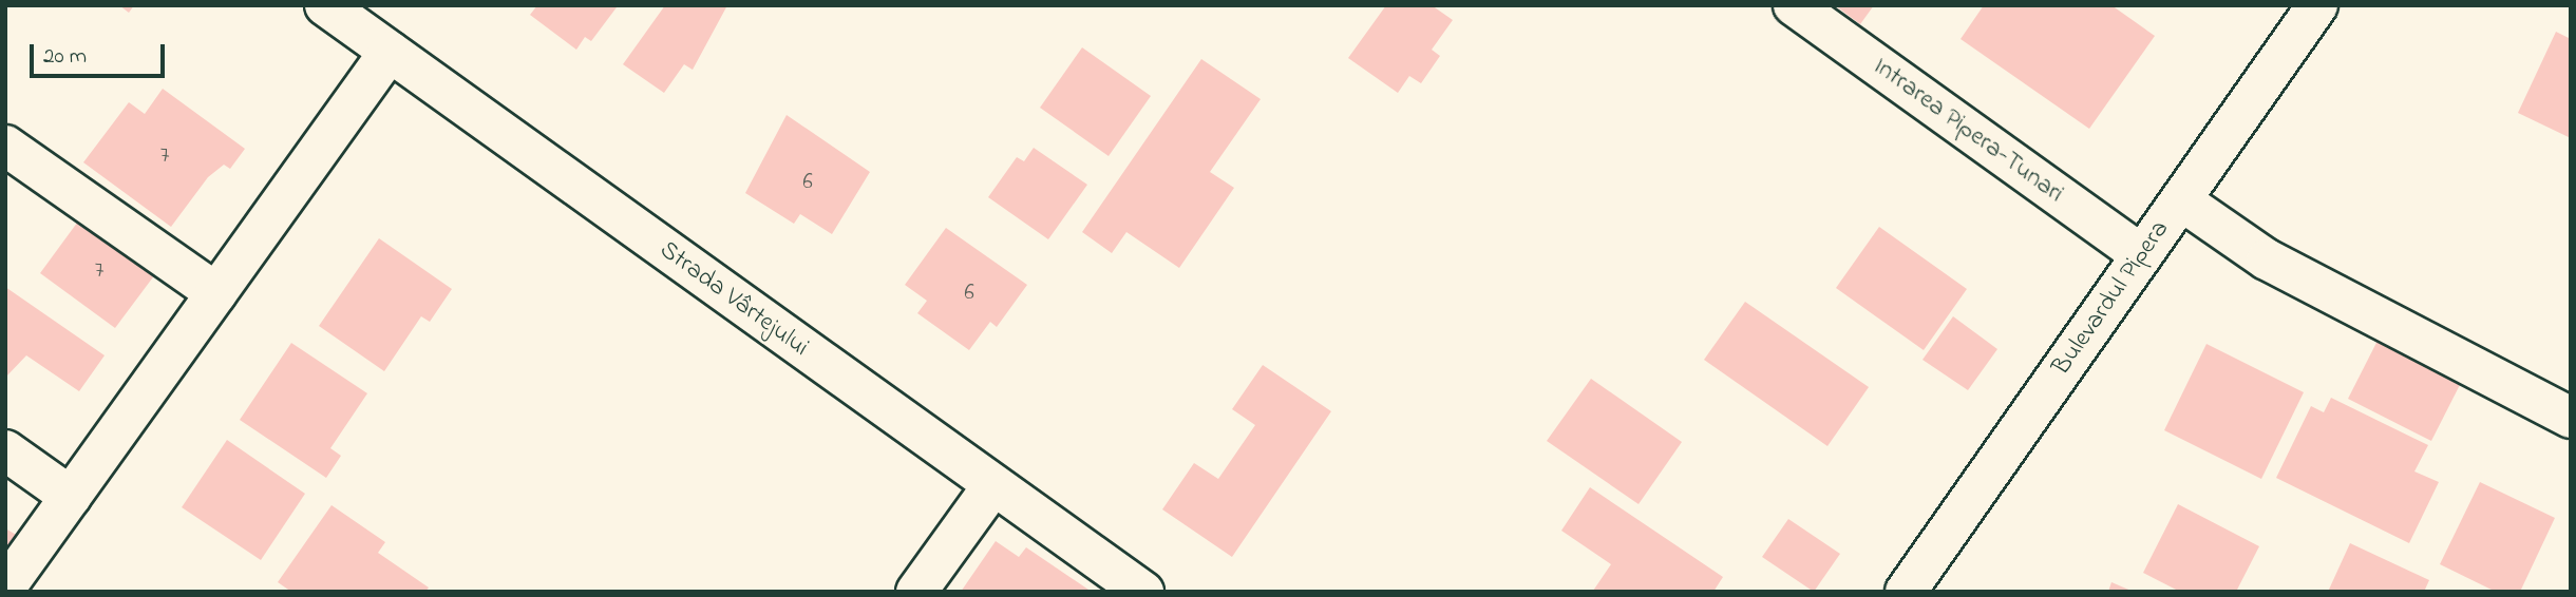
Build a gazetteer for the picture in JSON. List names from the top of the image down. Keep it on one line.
{"streets":{"street":["Intrarea Pipera-Tunari","Bulevardul Pipera","Strada Vârtejului"]},"crossings":[["Intrarea Pipera-Tunari","Bulevardul Pipera"]],"house_numbers":["7","6","7","6"],"scale_bar":"20 m"}
